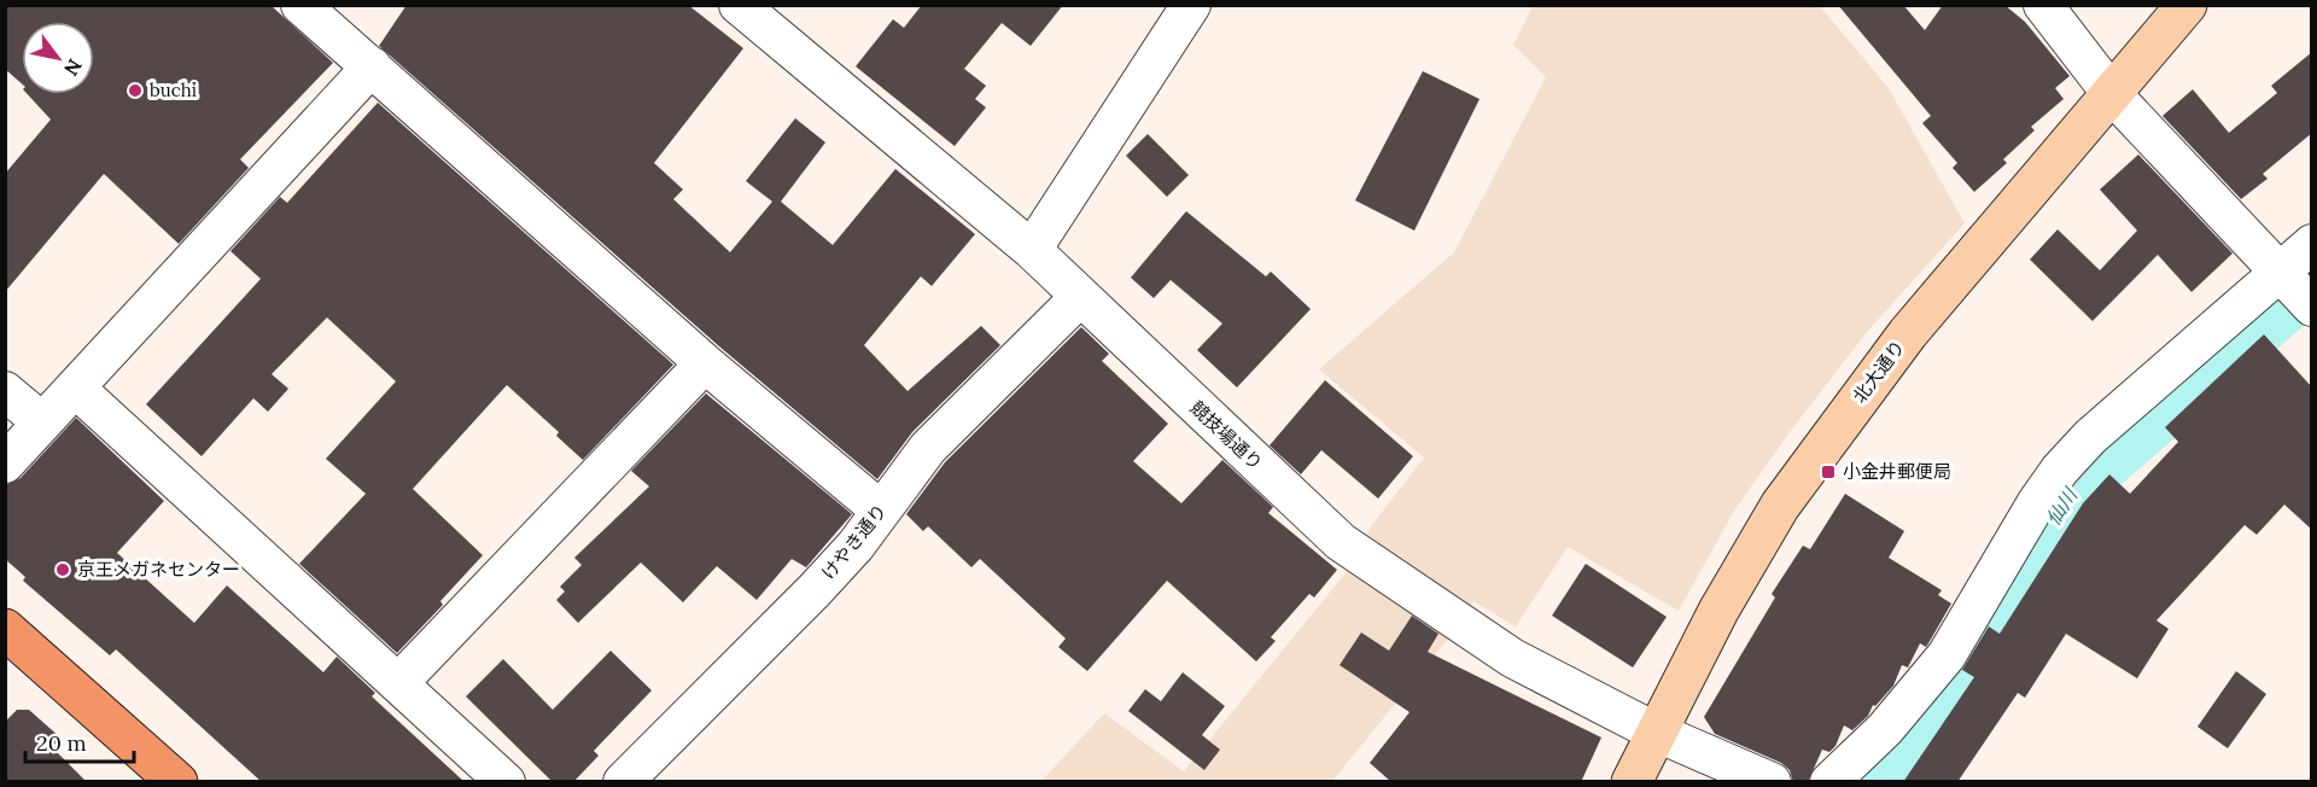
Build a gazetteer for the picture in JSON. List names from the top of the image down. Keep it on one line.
{"streets":{"street":["北大通り","競技場通り","けやき通り"]},"crossings":[["北大通り","競技場通り"],["競技場通り","けやき通り"]],"water":["仙川"],"places":{"other":["buchi","京王メガネセンター"],"transit":["小金井郵便局"]},"scale_bar":"20 m","north":"bottom right"}
